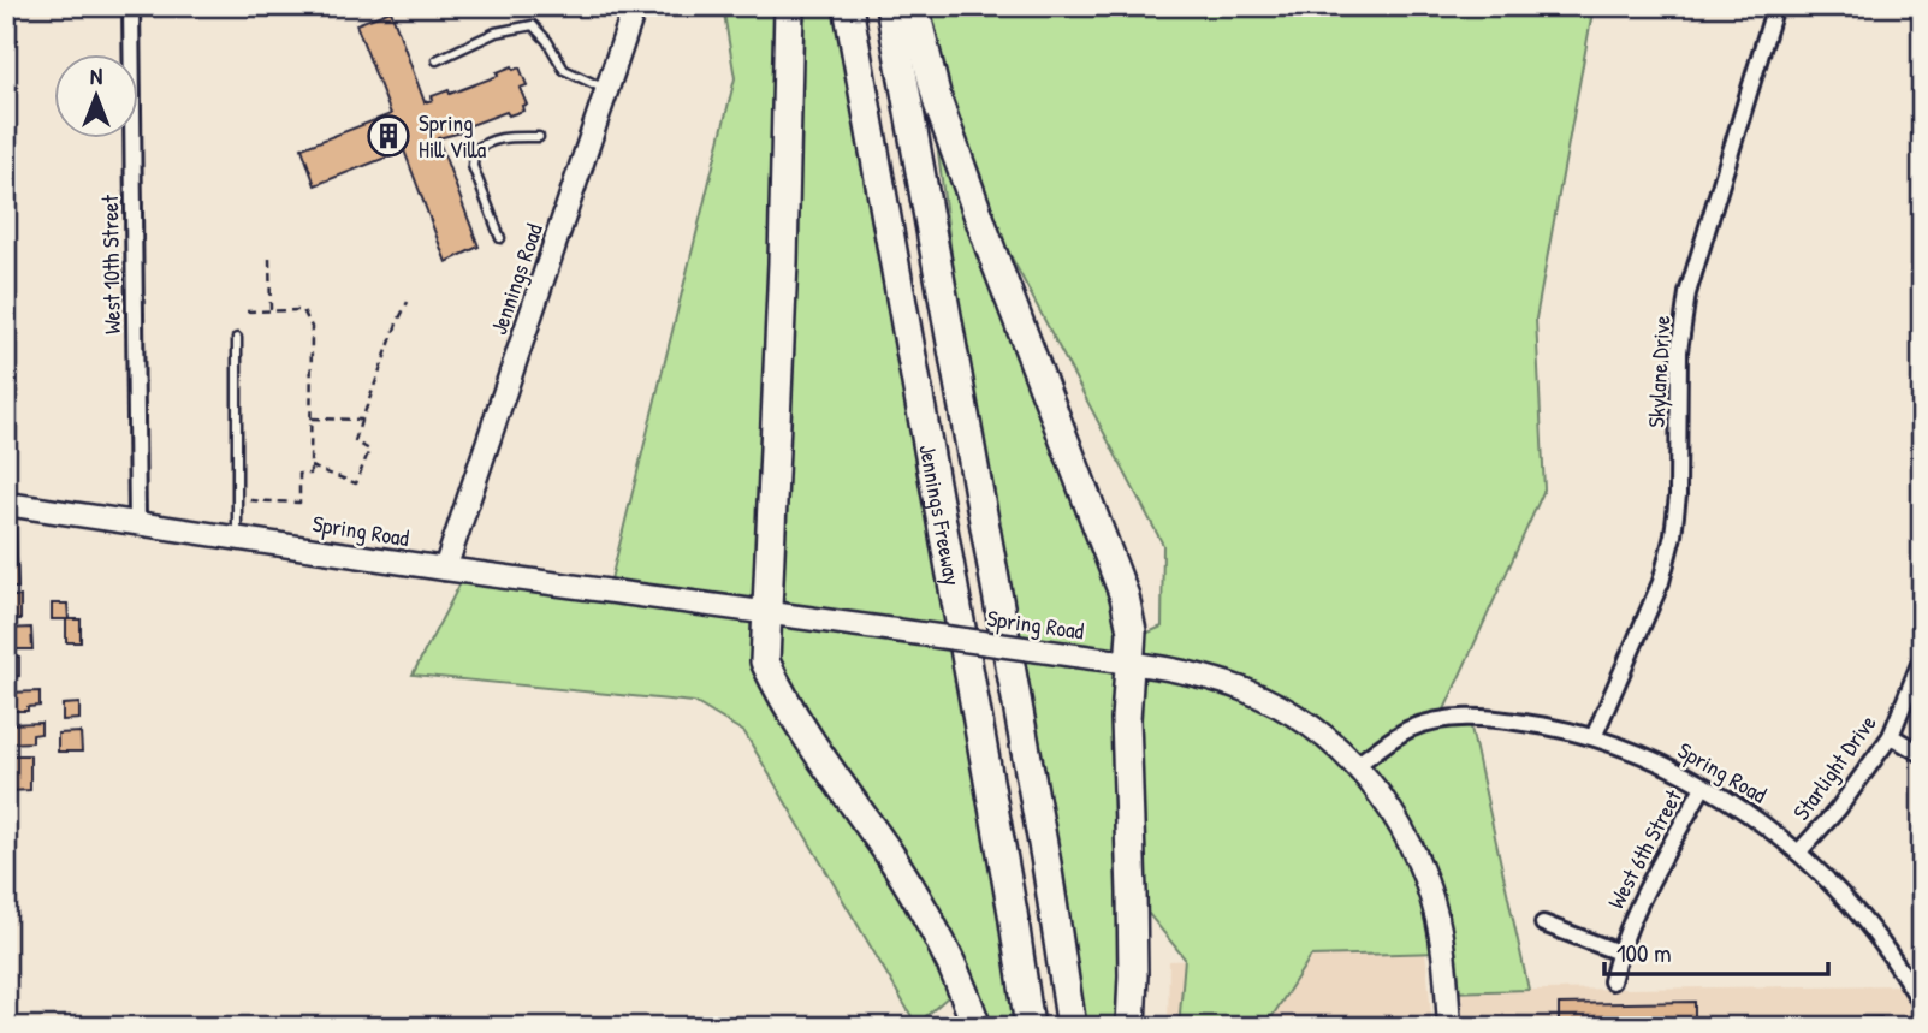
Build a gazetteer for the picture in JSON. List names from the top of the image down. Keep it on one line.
{"streets":{"highway":["Jennings Freeway"],"street":["West 10th Street","Jennings Road","Skylane Drive","Spring Road","Starlight Drive","West 6th Street"]},"crossings":[["West 10th Street","Spring Road"],["Jennings Road","Spring Road"],["Skylane Drive","Spring Road"],["Spring Road","Starlight Drive"],["Spring Road","West 6th Street"]],"places":{"building":["Spring Hill Villa"]},"scale_bar":"100 m","north":"top"}
